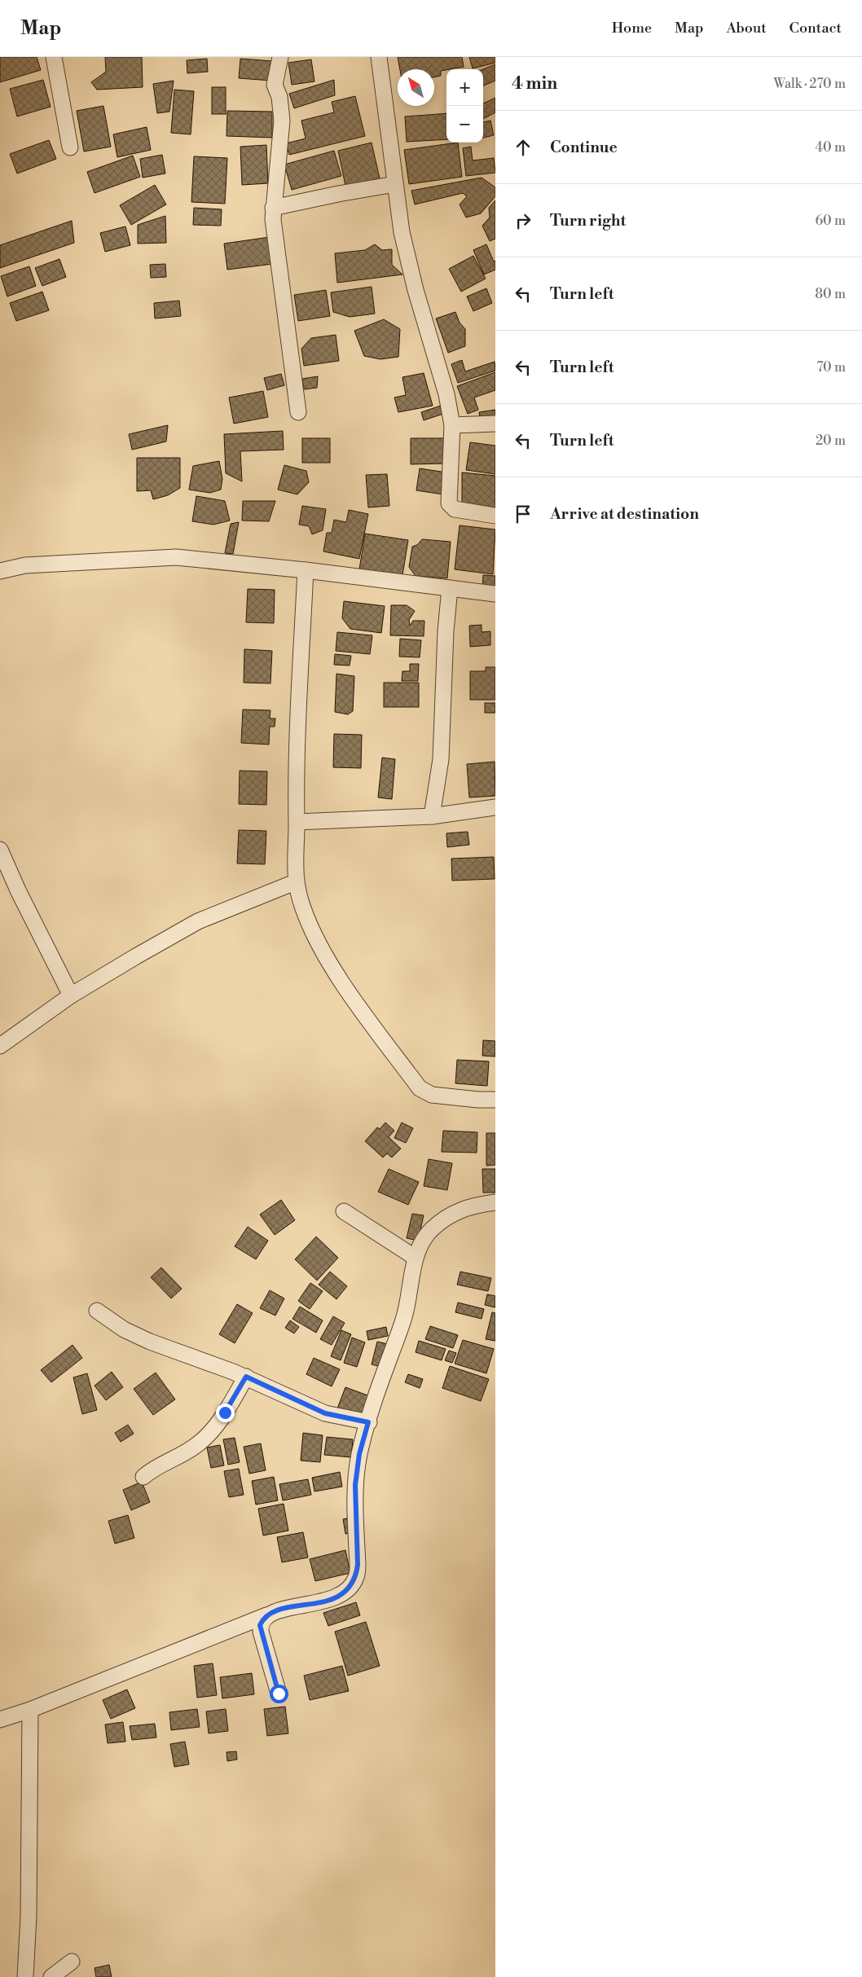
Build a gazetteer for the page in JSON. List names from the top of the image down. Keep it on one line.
{"north":"top left","page":{"header":"Map","nav":["Home","Map","About","Contact"],"heading":["4 min","Walk · 270 m"],"map_buttons":["+","−"],"list":[["Continue","40 m"],["Turn right","60 m"],["Turn left","80 m"],["Turn left","70 m"],["Turn left","20 m"],"Arrive at destination"]}}
